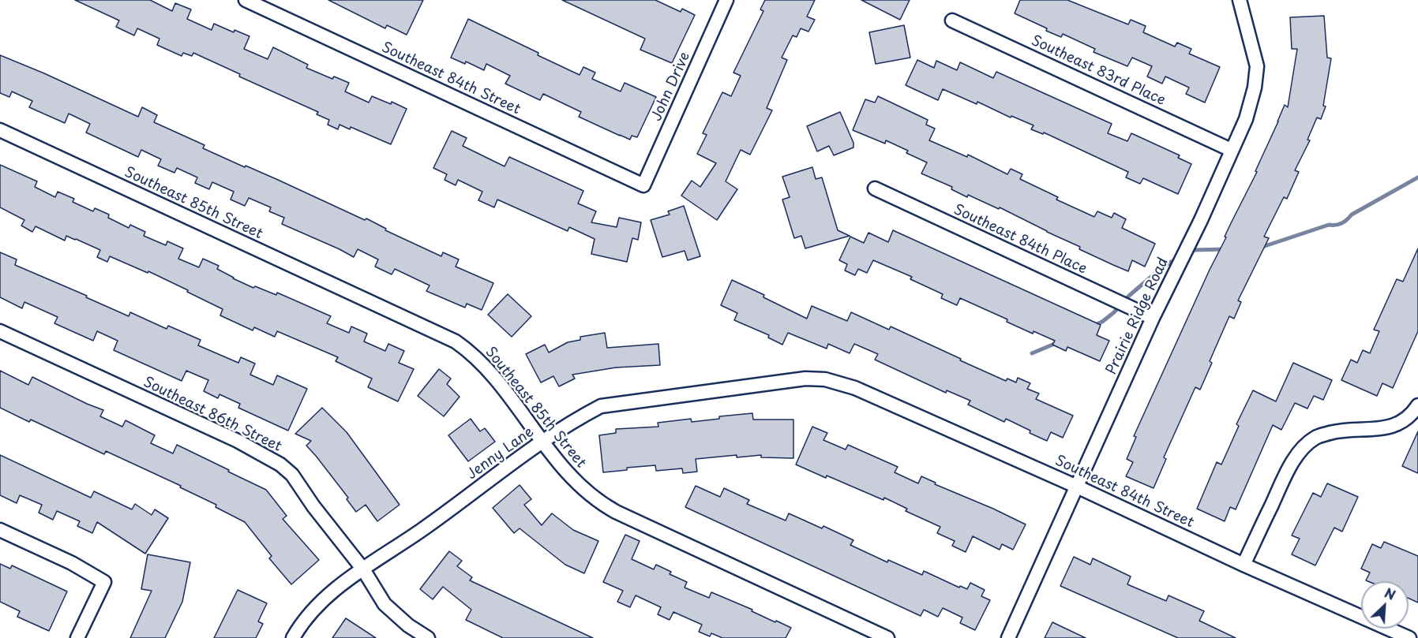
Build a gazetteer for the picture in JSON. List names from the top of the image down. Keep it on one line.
{"streets":{"street":["Southeast 83rd Place","Southeast 84th Street","John Drive","Southeast 85th Street","Southeast 84th Place","Prairie Ridge Road","Southeast 86th Street","Jenny Lane"]},"crossings":[["Southeast 83rd Place","Prairie Ridge Road"],["Southeast 84th Street","John Drive"],["Southeast 84th Street","Prairie Ridge Road"],["Southeast 84th Street","Jenny Lane"],["Southeast 85th Street","Jenny Lane"],["Southeast 84th Place","Prairie Ridge Road"],["Southeast 86th Street","Jenny Lane"]],"north":"top right"}
